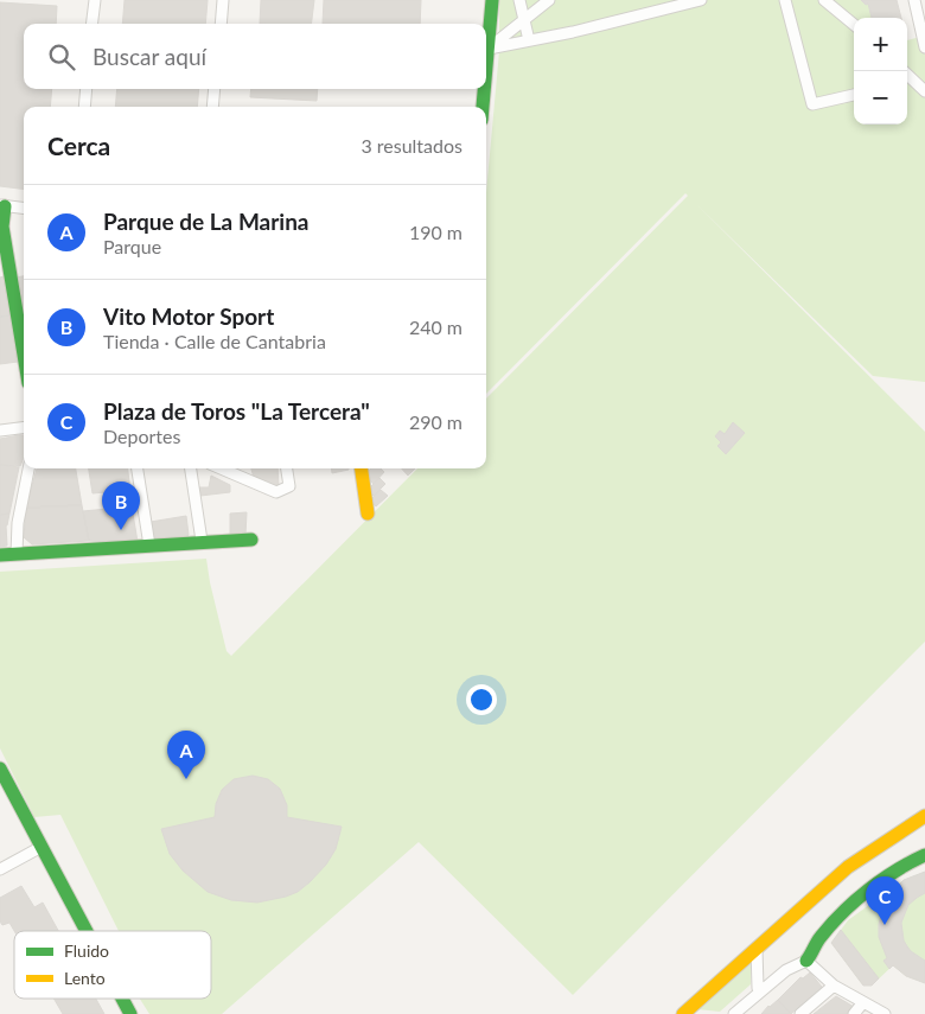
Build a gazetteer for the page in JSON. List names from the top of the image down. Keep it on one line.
{"legend":["Fluido","Lento"],"page":{"map_buttons":["+","−"],"search":"Buscar aquí","heading":["Cerca","3 resultados"],"list":[{"mark":"A","name":"Parque de La Marina","note":"Parque","value":"190 m"},{"mark":"B","name":"Vito Motor Sport","note":"Tienda · Calle de Cantabria","value":"240 m"},{"mark":"C","name":"Plaza de Toros \"La Tercera\"","note":"Deportes","value":"290 m"}],"pins":["B","A","C"]}}
